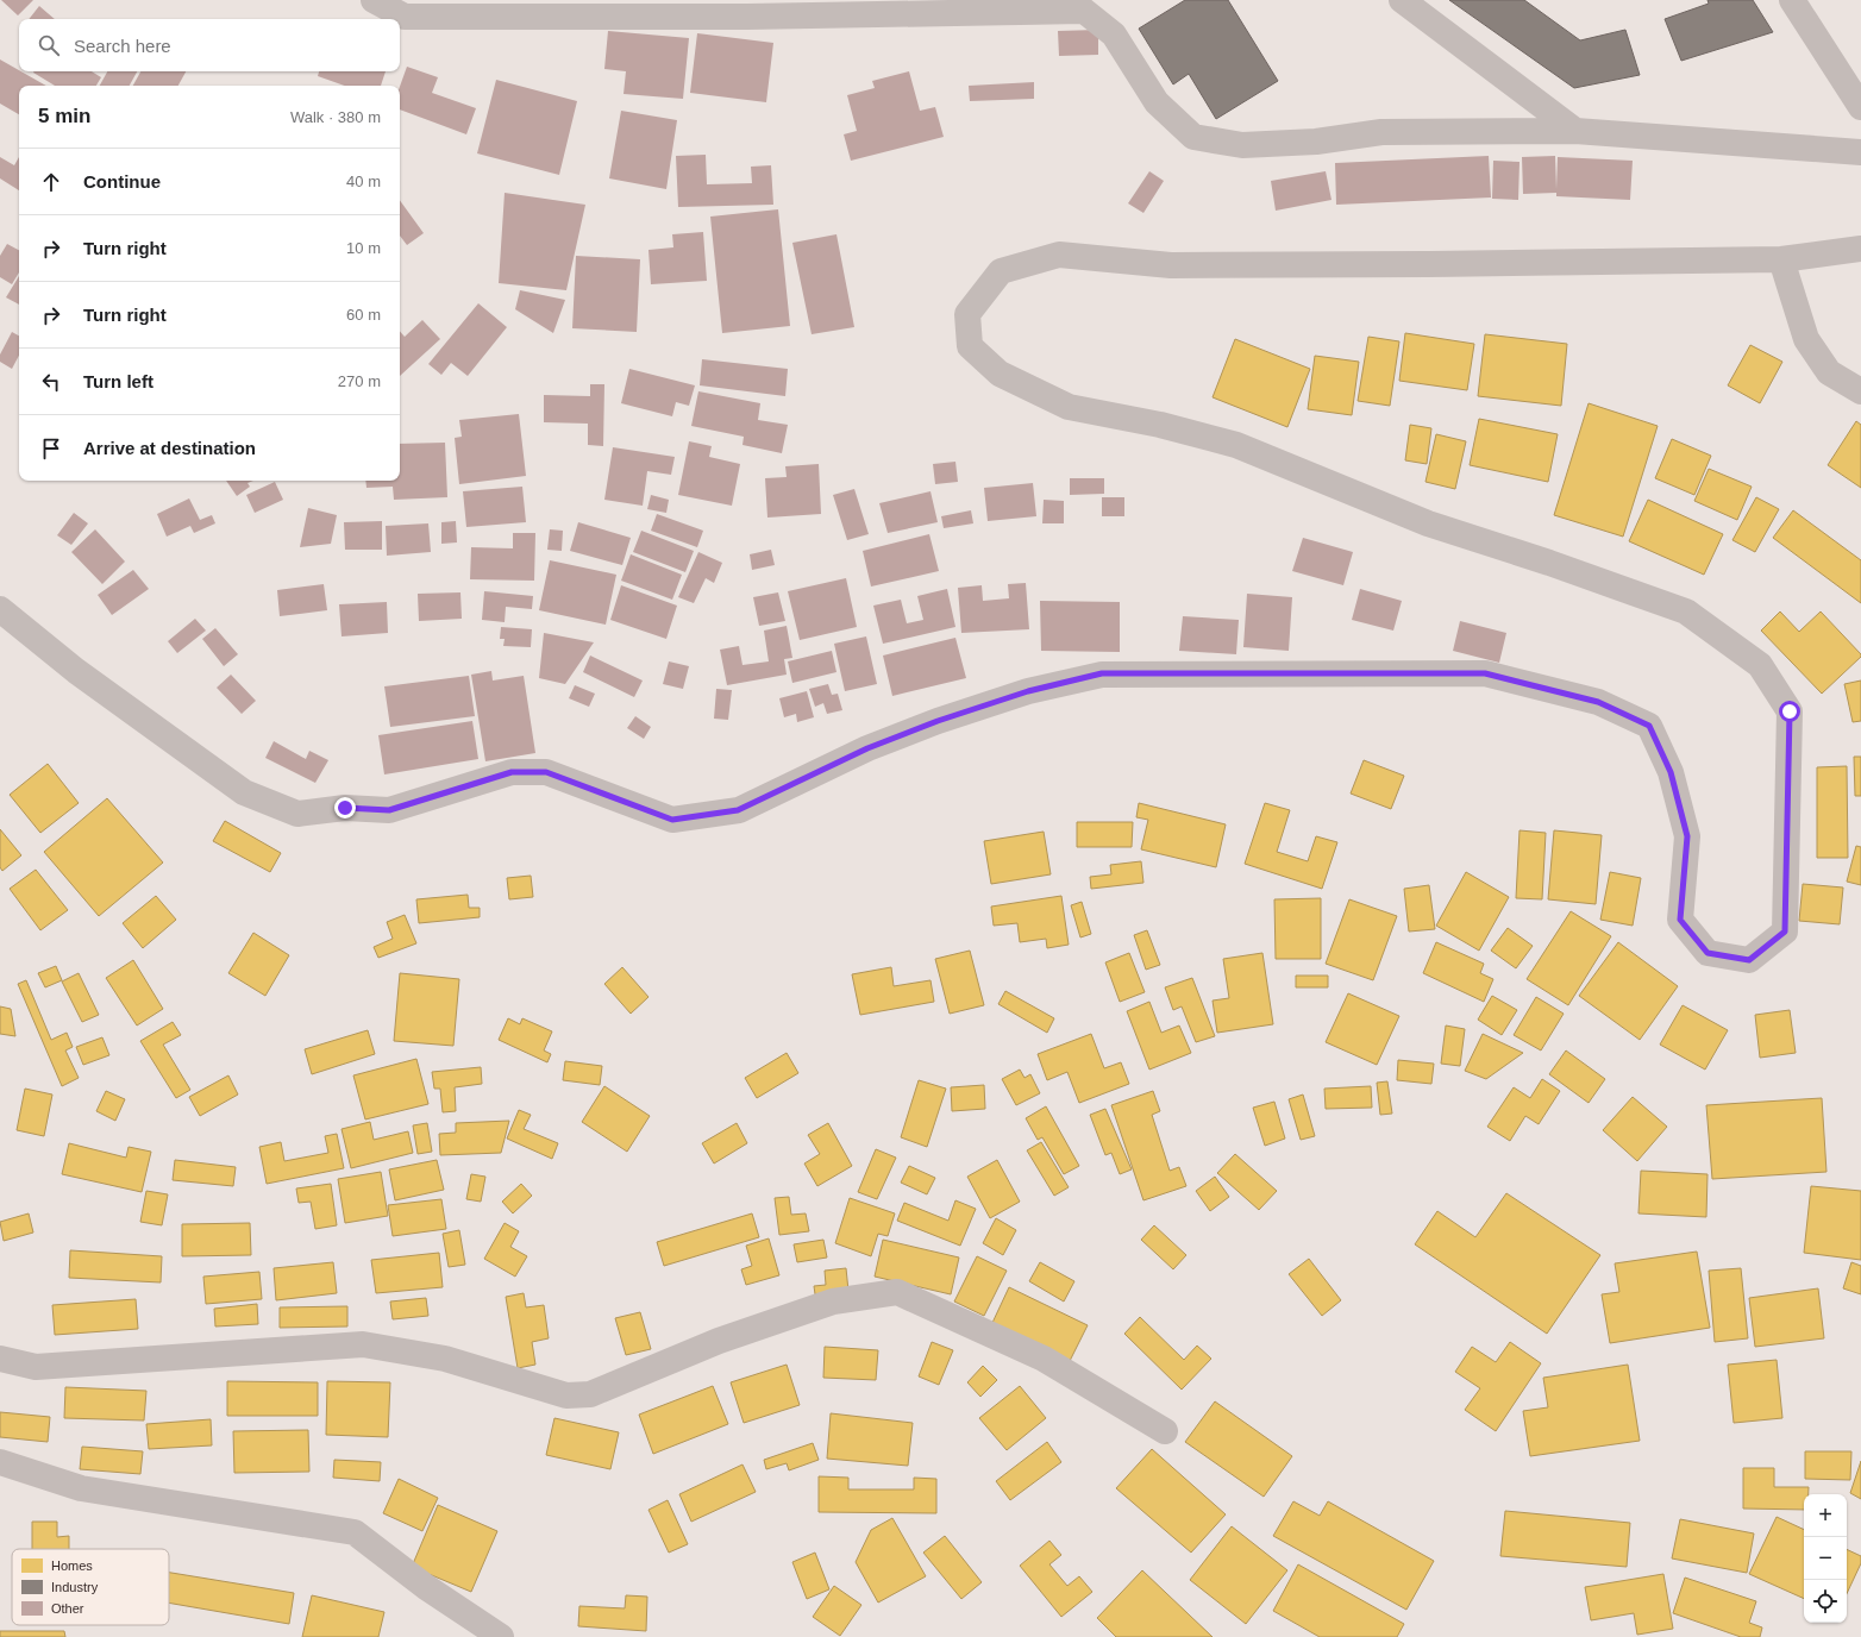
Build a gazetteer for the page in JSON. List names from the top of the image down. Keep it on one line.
{"legend":["Homes","Industry","Other"],"page":{"search":"Search here","heading":["5 min","Walk · 380 m"],"list":[["Continue","40 m"],["Turn right","10 m"],["Turn right","60 m"],["Turn left","270 m"],"Arrive at destination"],"map_buttons":["+","−"]}}
